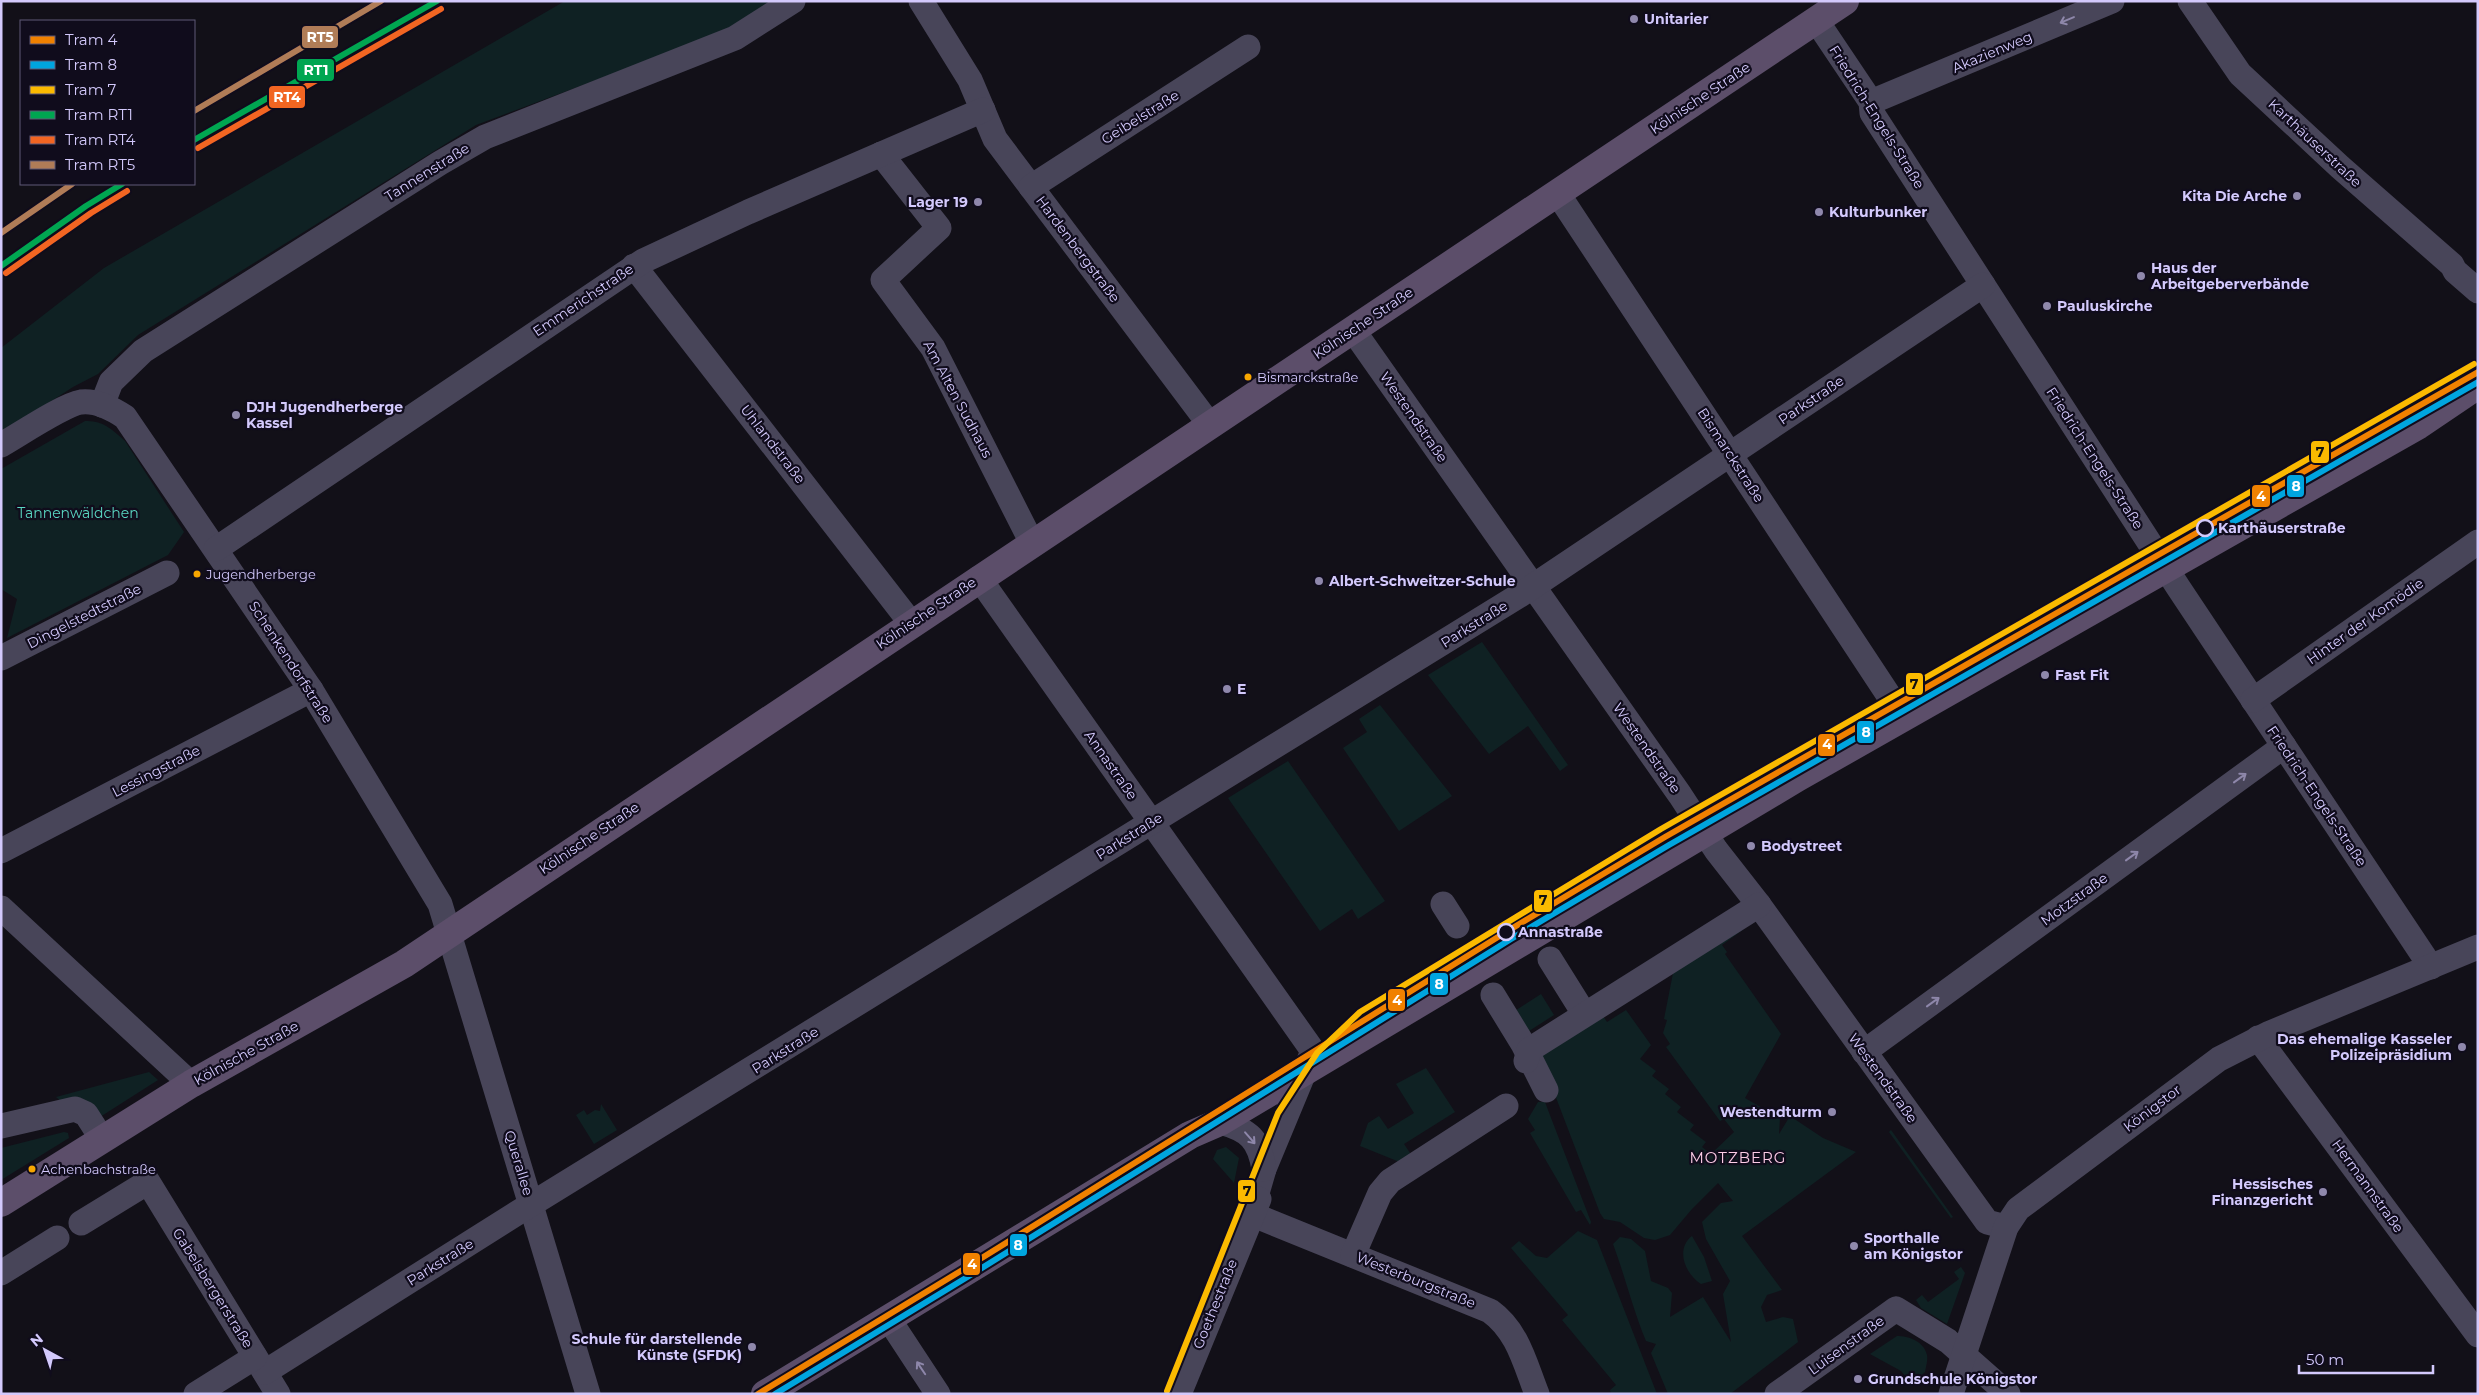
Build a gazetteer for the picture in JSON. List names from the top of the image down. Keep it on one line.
{"streets":{"main road":["Kölnische Straße"],"street":["Akazienweg","Geibelstraße","Friedrich-Engels-Straße","Karthäuserstraße","Tannenstraße","Hardenbergstraße","Emmerichstraße","Am Alten Sudhaus","Parkstraße","Westendstraße","Uhlandstraße","Bismarckstraße","Dingelstedtstraße","Hinter der Komödie","Schenkendorfstraße","Annastraße","Lessingstraße","Motzstraße","Königstor","Querallee","Hermannstraße","Westerburgstraße","Gabelsbergerstraße","Goethestraße","Luisenstraße"]},"crossings":[["Akazienweg","Friedrich-Engels-Straße"],["Kölnische Straße","Friedrich-Engels-Straße"],["Kölnische Straße","Hardenbergstraße"],["Kölnische Straße","Am Alten Sudhaus"],["Kölnische Straße","Westendstraße"],["Kölnische Straße","Uhlandstraße"],["Kölnische Straße","Bismarckstraße"],["Kölnische Straße","Schenkendorfstraße"],["Kölnische Straße","Annastraße"],["Kölnische Straße","Querallee"],["Geibelstraße","Hardenbergstraße"],["Friedrich-Engels-Straße","Parkstraße"],["Friedrich-Engels-Straße","Hinter der Komödie"],["Friedrich-Engels-Straße","Motzstraße"],["Friedrich-Engels-Straße","Königstor"],["Tannenstraße","Schenkendorfstraße"],["Hardenbergstraße","Emmerichstraße"],["Emmerichstraße","Am Alten Sudhaus"],["Emmerichstraße","Uhlandstraße"],["Emmerichstraße","Schenkendorfstraße"],["Parkstraße","Westendstraße"],["Parkstraße","Bismarckstraße"],["Parkstraße","Annastraße"],["Parkstraße","Querallee"],["Parkstraße","Gabelsbergerstraße"],["Westendstraße","Motzstraße"],["Westendstraße","Königstor"],["Schenkendorfstraße","Lessingstraße"],["Schenkendorfstraße","Querallee"],["Annastraße","Goethestraße"],["Königstor","Hermannstraße"],["Königstor","Luisenstraße"],["Westerburgstraße","Goethestraße"]],"one_way":["Akazienweg","Motzstraße"],"districts":["MOTZBERG"],"parks":["Tannenwäldchen"],"places":["Unitarier","Kita Die Arche","Lager 19","Kulturbunker","Haus der Arbeitgeberverbände","Pauluskirche","Bismarckstraße","DJH Jugendherberge Kassel","Karthäuserstraße","Jugendherberge","Albert-Schweitzer-Schule","Fast Fit","E","Bodystreet","Annastraße","Das ehemalige Kasseler Polizeipräsidium","Westendturm","Achenbachstraße","Hessisches Finanzgericht","Sporthalle am Königstor","Schule für darstellende Künste (SFDK)","Grundschule Königstor"],"lines":["tram line RT1","tram line RT5","tram line RT4","tram line 7","tram line 4","tram line 8"],"legend":["Tram 4","Tram 8","Tram 7","Tram RT1","Tram RT4","Tram RT5"],"scale_bar":"50 m","north":"top left"}
